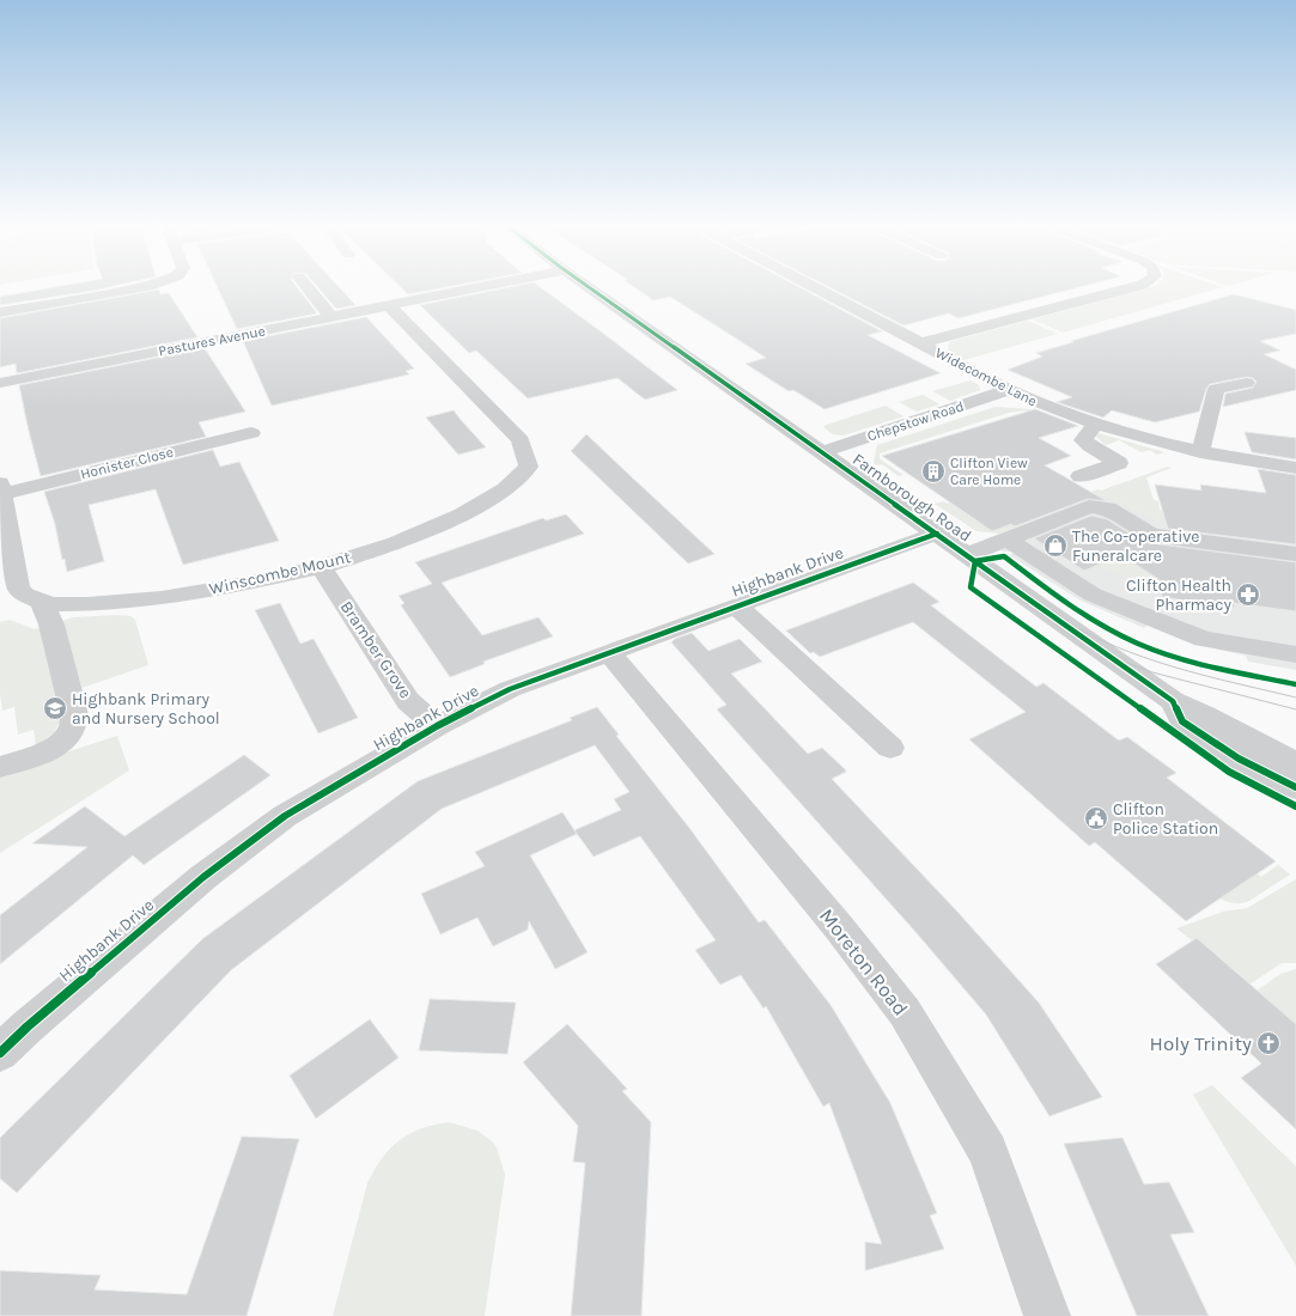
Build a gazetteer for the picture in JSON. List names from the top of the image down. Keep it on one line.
{"streets":{"street":["Pastures Avenue","Widecombe Lane","Chepstow Road","Honister Close","Farnborough Road","Highbank Drive","Winscombe Mount","Bramber Grove","Moreton Road"]},"crossings":[["Pastures Avenue","Winscombe Mount"],["Widecombe Lane","Chepstow Road"],["Chepstow Road","Farnborough Road"],["Honister Close","Winscombe Mount"],["Farnborough Road","Highbank Drive"],["Highbank Drive","Bramber Grove"],["Highbank Drive","Moreton Road"],["Winscombe Mount","Bramber Grove"]],"places":{"building":["Clifton View Care Home"],"shop":["The Co-operative Funeralcare"],"pharmacy":["Clifton Health Pharmacy"],"school or university":["Highbank Primary and Nursery School"],"public building":["Clifton Police Station"],"church":["Holy Trinity"]}}
